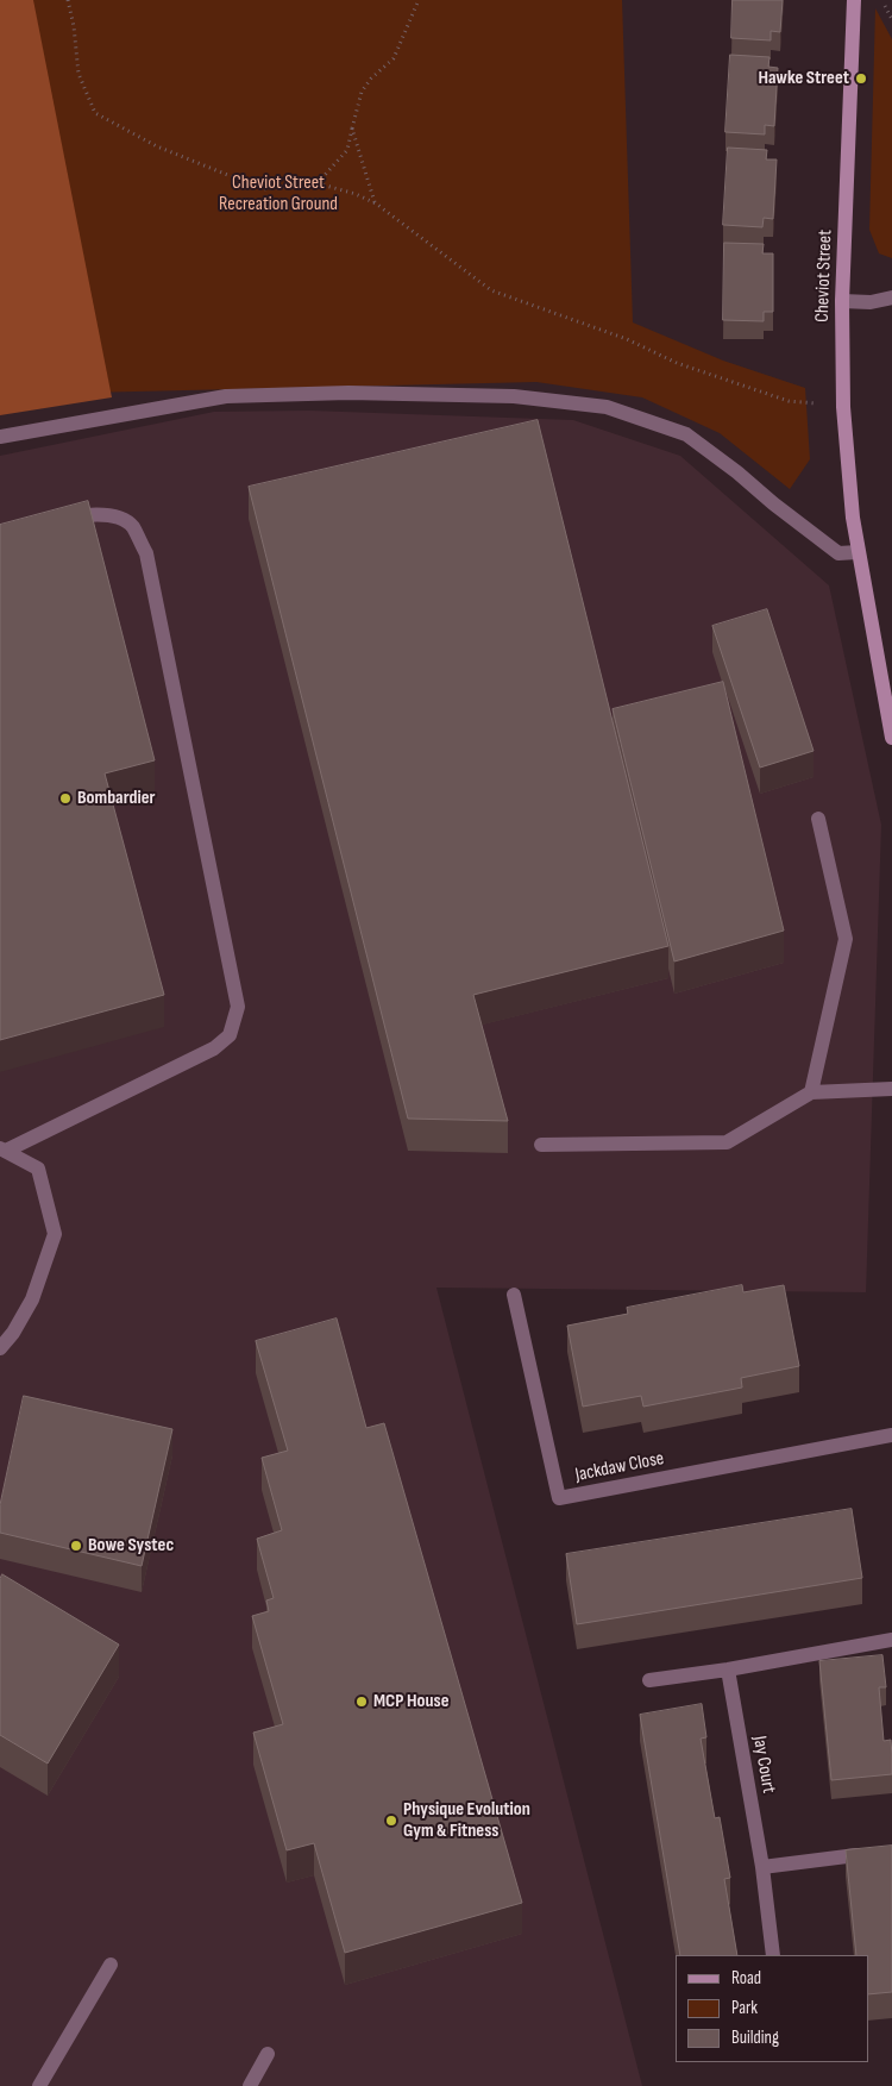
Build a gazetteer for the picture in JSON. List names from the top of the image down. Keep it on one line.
{"streets":{"street":["Cheviot Street","Jackdaw Close","Jay Court"]},"parks":["Cheviot Street Recreation Ground"],"places":["Hawke Street","Bombardier","Bowe Systec","MCP House","Physique Evolution Gym & Fitness"],"legend":["Road","Park","Building"]}
